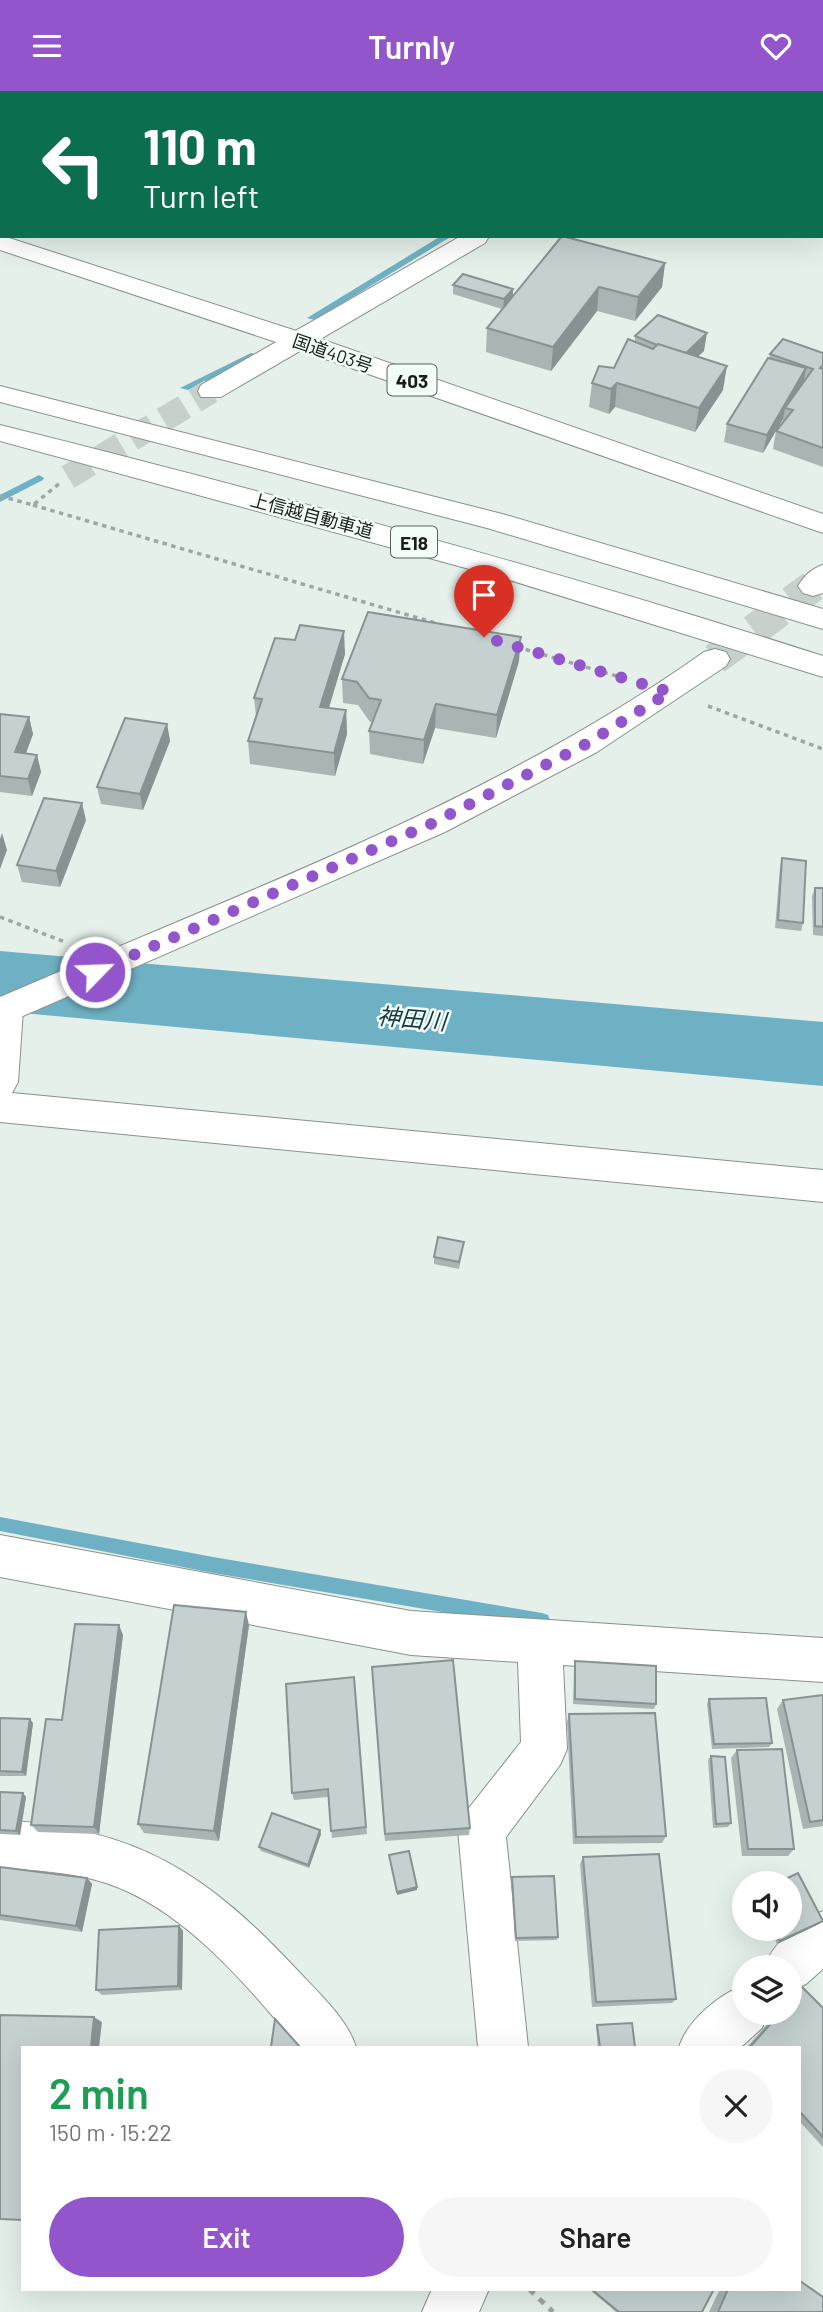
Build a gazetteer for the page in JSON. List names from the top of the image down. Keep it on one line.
{"streets":{"main road":["国道403号","403","上信越自動車道","E18"]},"water":["神田川"],"page":{"header":"Turnly","turn":["110 m","Turn left"],"heading":["2 min","150 m · 15:22"],"buttons":["Exit","Share"]}}
